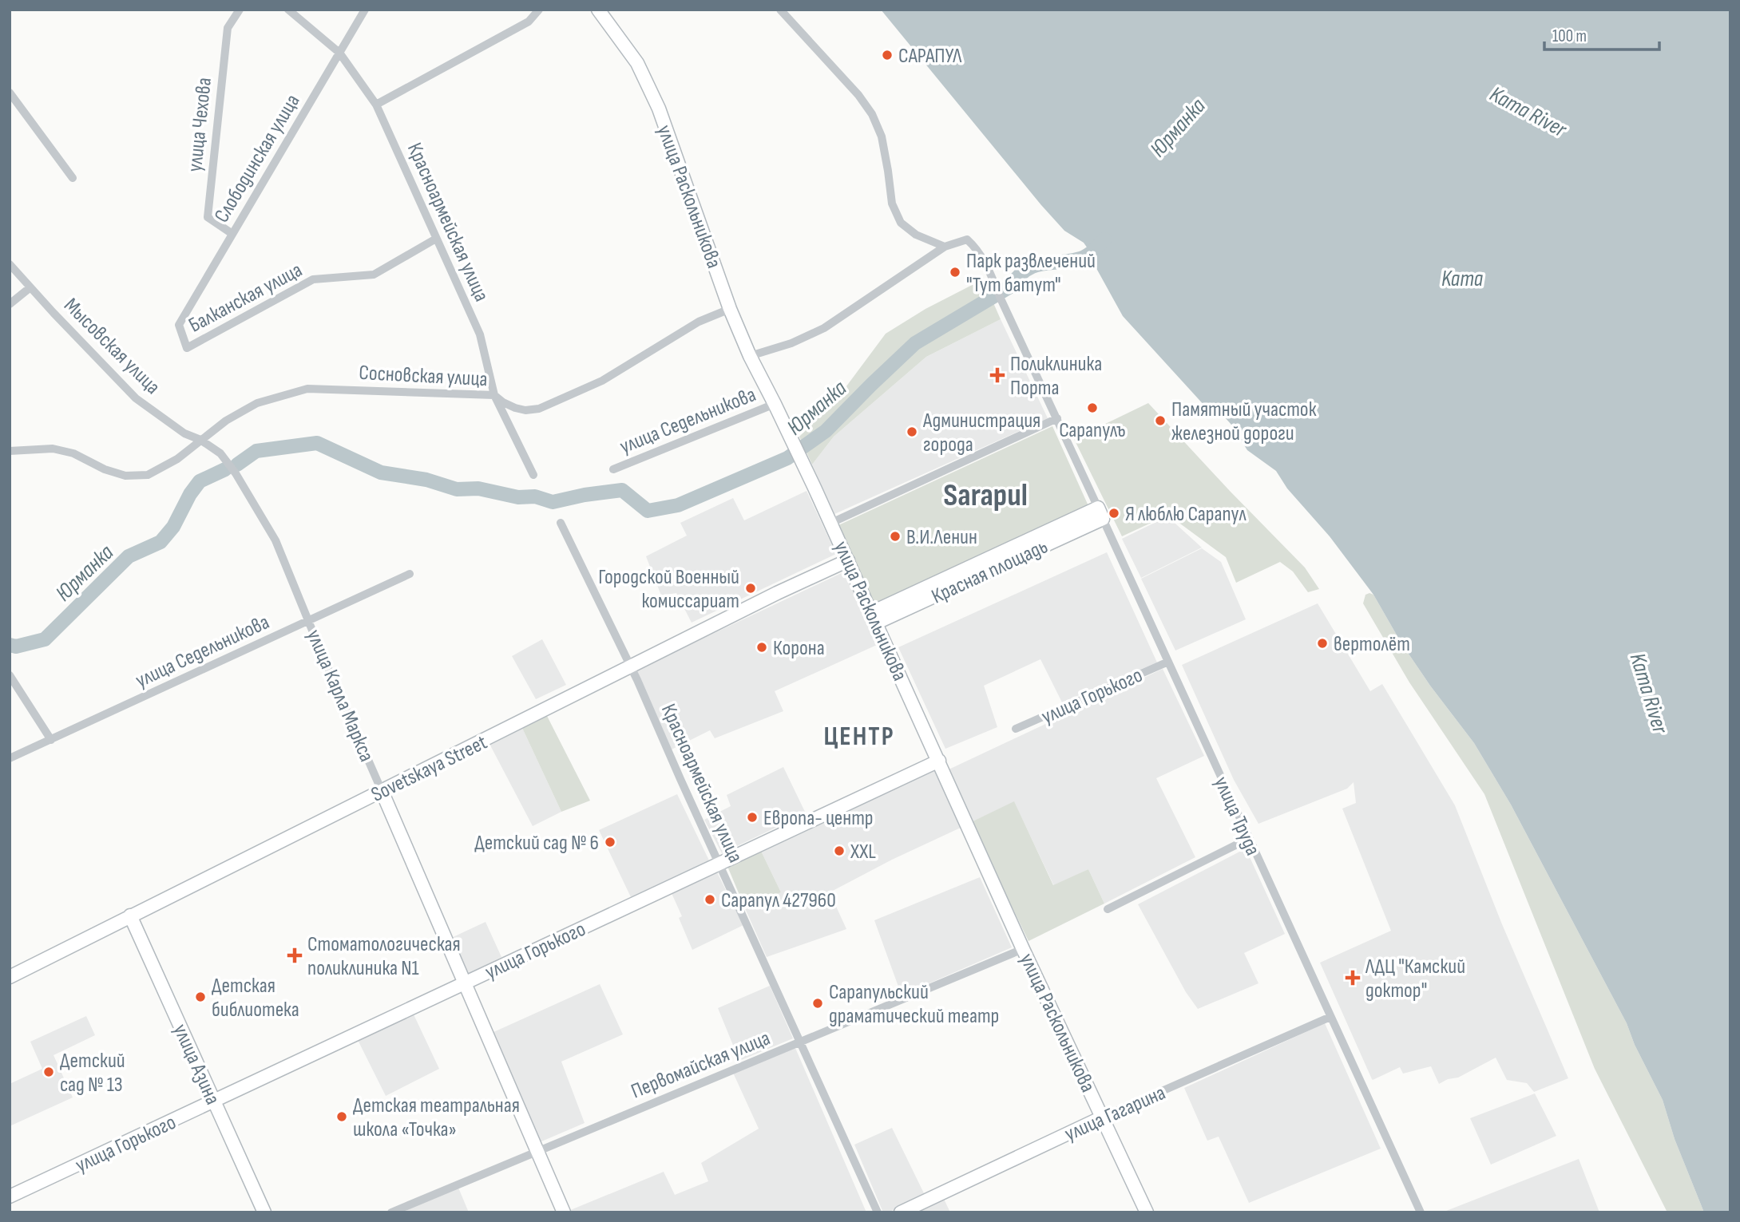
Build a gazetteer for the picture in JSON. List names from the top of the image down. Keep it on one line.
{"streets":{"main road":["улица Раскольникова","Красная площадь","улица Карла Маркса","улица Горького","Sovetskaya Street","улица Азина","улица Гагарина"],"street":["улица Чехова","Слободинская улица","Красноармейская улица","Балканская улица","Мысовская улица","Сосновская улица","улица Седельникова","улица Труда","Первомайская улица"]},"crossings":[["улица Чехова","Слободинская улица"],["Слободинская улица","Красноармейская улица"],["Слободинская улица","Балканская улица"],["улица Раскольникова","Сосновская улица"],["улица Раскольникова","улица Седельникова"],["улица Раскольникова","Красная площадь"],["улица Раскольникова","улица Горького"],["улица Раскольникова","Sovetskaya Street"],["улица Раскольникова","Первомайская улица"],["улица Раскольникова","улица Гагарина"],["Красноармейская улица","Балканская улица"],["Красноармейская улица","Сосновская улица"],["Красноармейская улица","улица Горького"],["Красноармейская улица","Sovetskaya Street"],["Красноармейская улица","Первомайская улица"],["Мысовская улица","Сосновская улица"],["Мысовская улица","улица Карла Маркса"],["Сосновская улица","улица Карла Маркса"],["улица Седельникова","улица Карла Маркса"],["Красная площадь","улица Труда"],["улица Карла Маркса","улица Горького"],["улица Карла Маркса","Sovetskaya Street"],["улица Карла Маркса","Первомайская улица"],["улица Горького","улица Труда"],["улица Горького","улица Азина"],["Sovetskaya Street","улица Азина"],["улица Труда","улица Гагарина"]],"districts":["Sarapul","ЦЕНТР"],"water":["Kama River","Юрманка","Kama"],"places":{"other":["САРАПУЛ","Парк развлечений \"Тут батут\"","Сарапулъ","Памятный участок железной дороги","Администрация города","Я люблю Сарапул","В.И.Ленин","Городской Военный комиссариат","вертолёт","Корона","Европа- центр","Детский сад № 6","XXL","Сарапул 427960","Детская библиотека","Сарапульский драматический театр","Детский сад № 13","Детская театральная школа «Точка»"],"health":["Поликлиника Порта","Стоматологическая поликлиника N1","ЛДЦ \"Камский доктор\""]},"scale_bar":"100 m"}
